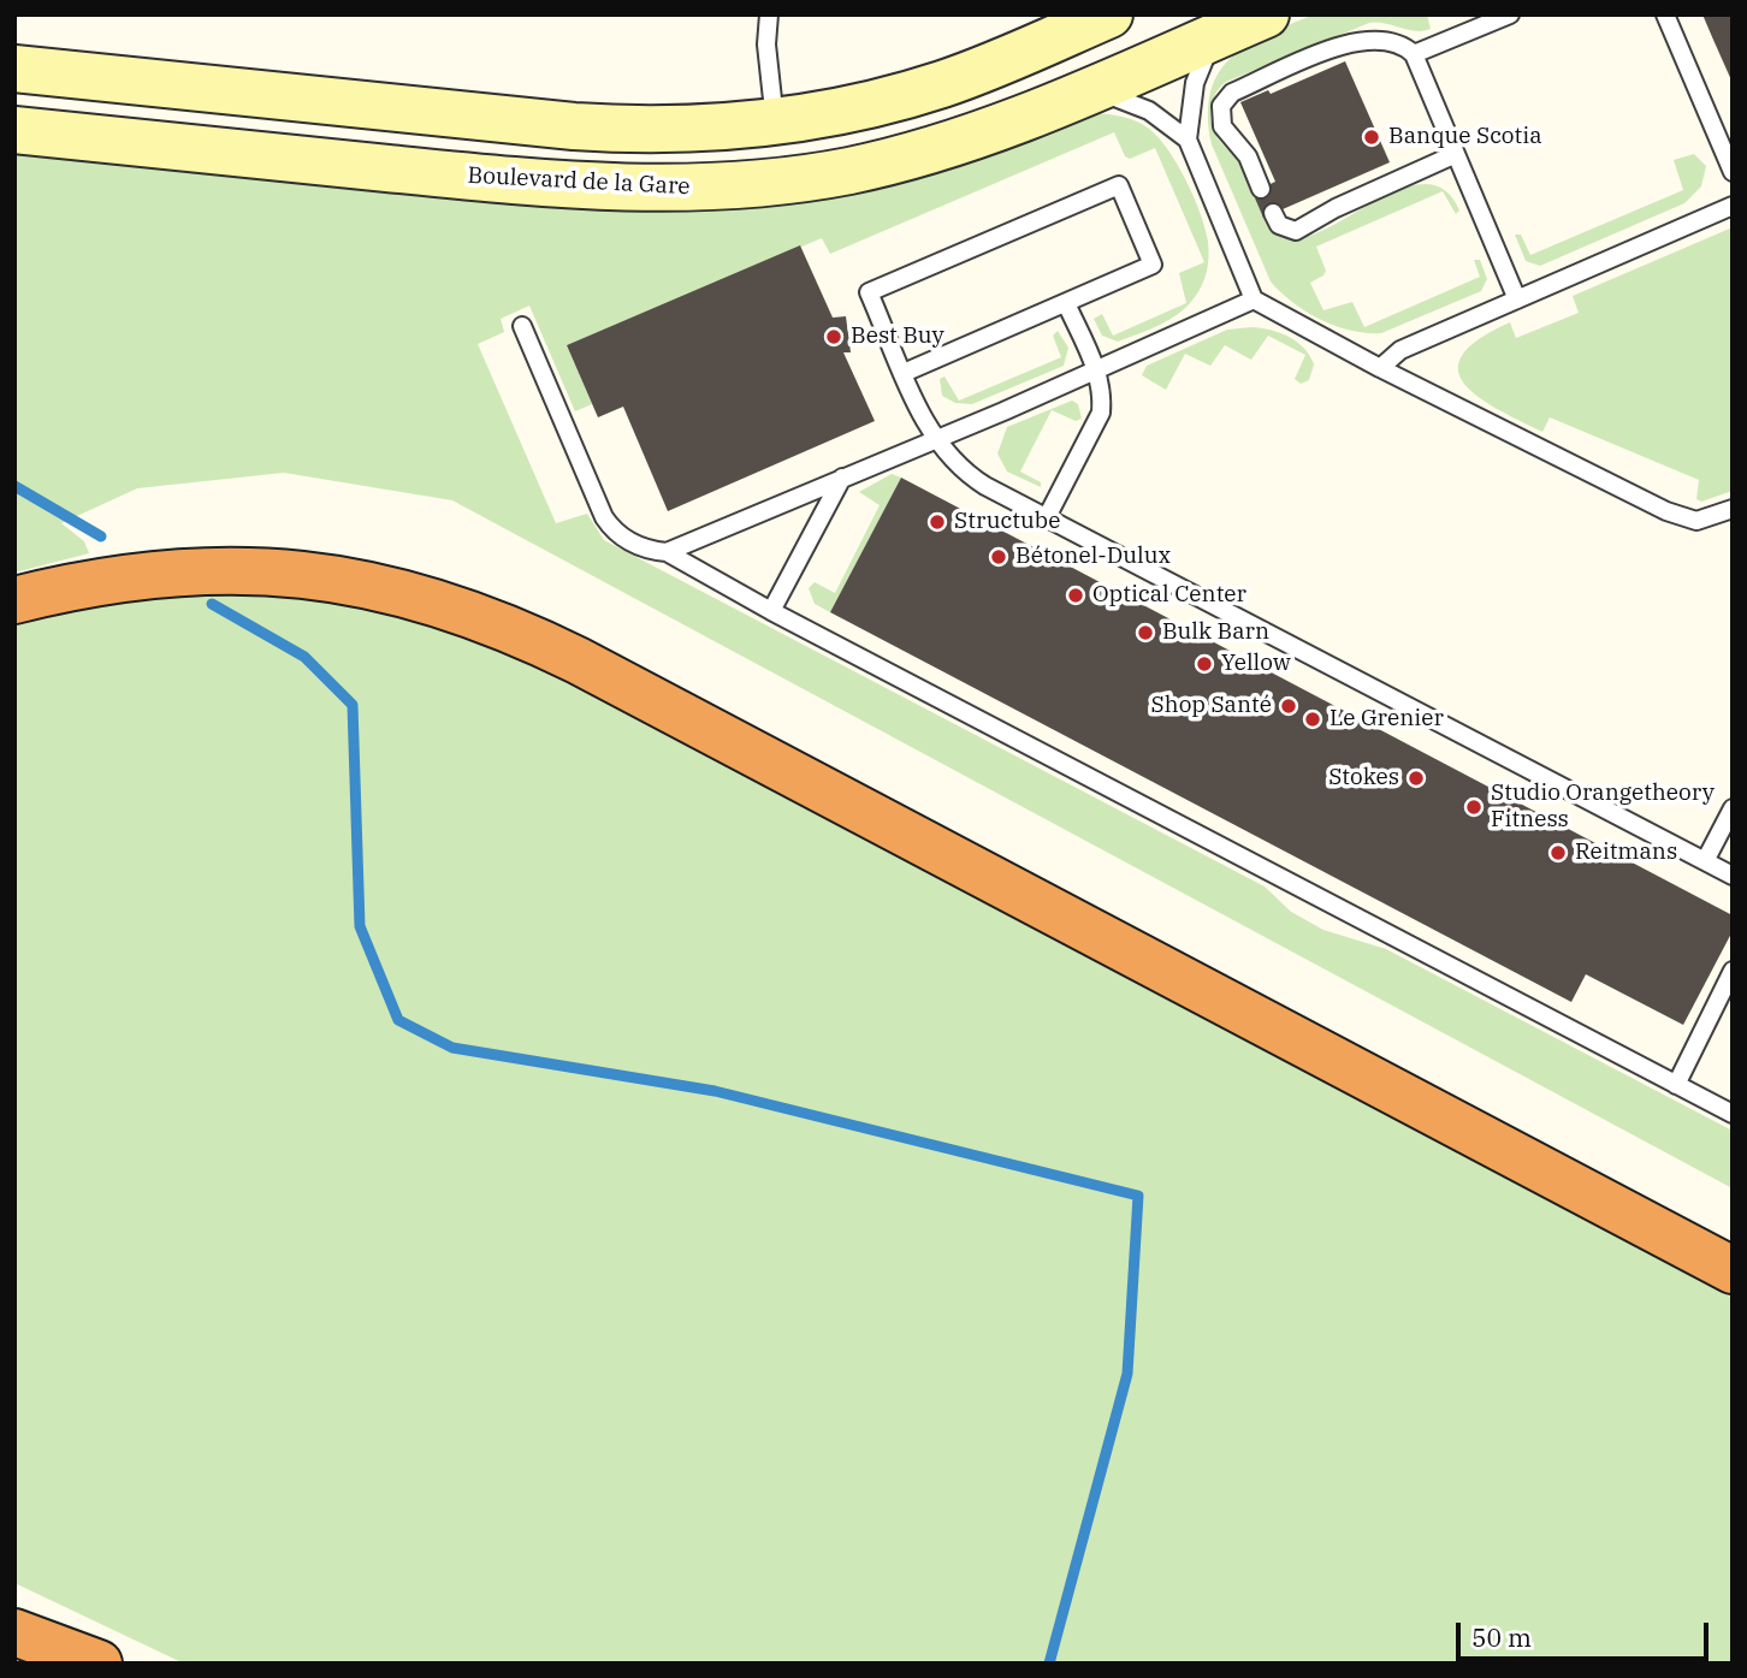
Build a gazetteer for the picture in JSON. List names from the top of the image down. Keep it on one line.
{"streets":{"main road":["Boulevard de la Gare"]},"places":["Banque Scotia","Best Buy","Structube","Bétonel-Dulux","Optical Center","Bulk Barn","Yellow","Shop Santé","Le Grenier","Stokes","Studio Orangetheory Fitness","Reitmans"],"scale_bar":"50 m"}
